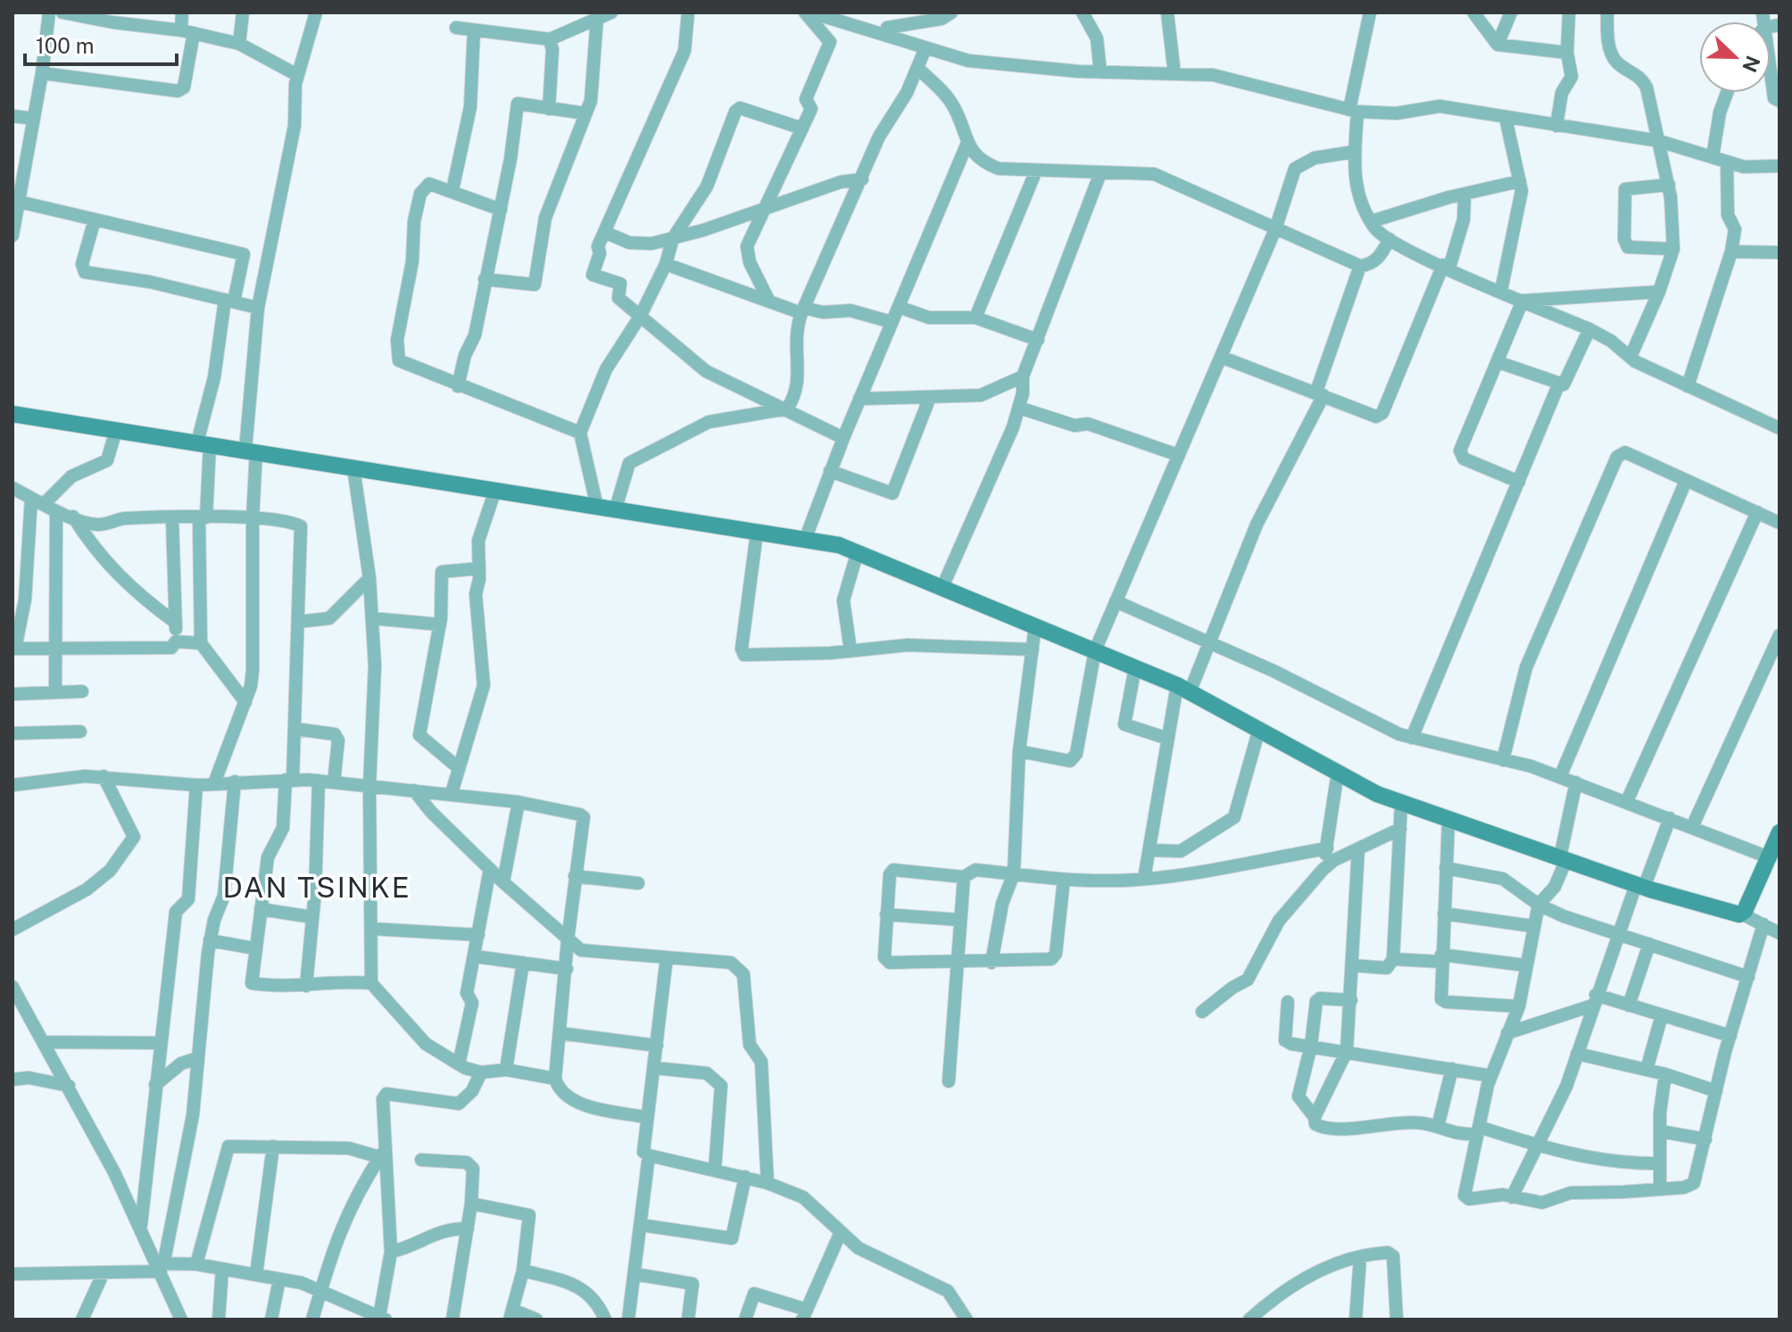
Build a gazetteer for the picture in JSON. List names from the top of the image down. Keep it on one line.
{"districts":["DAN TSINKE"],"scale_bar":"100 m","north":"bottom right"}
